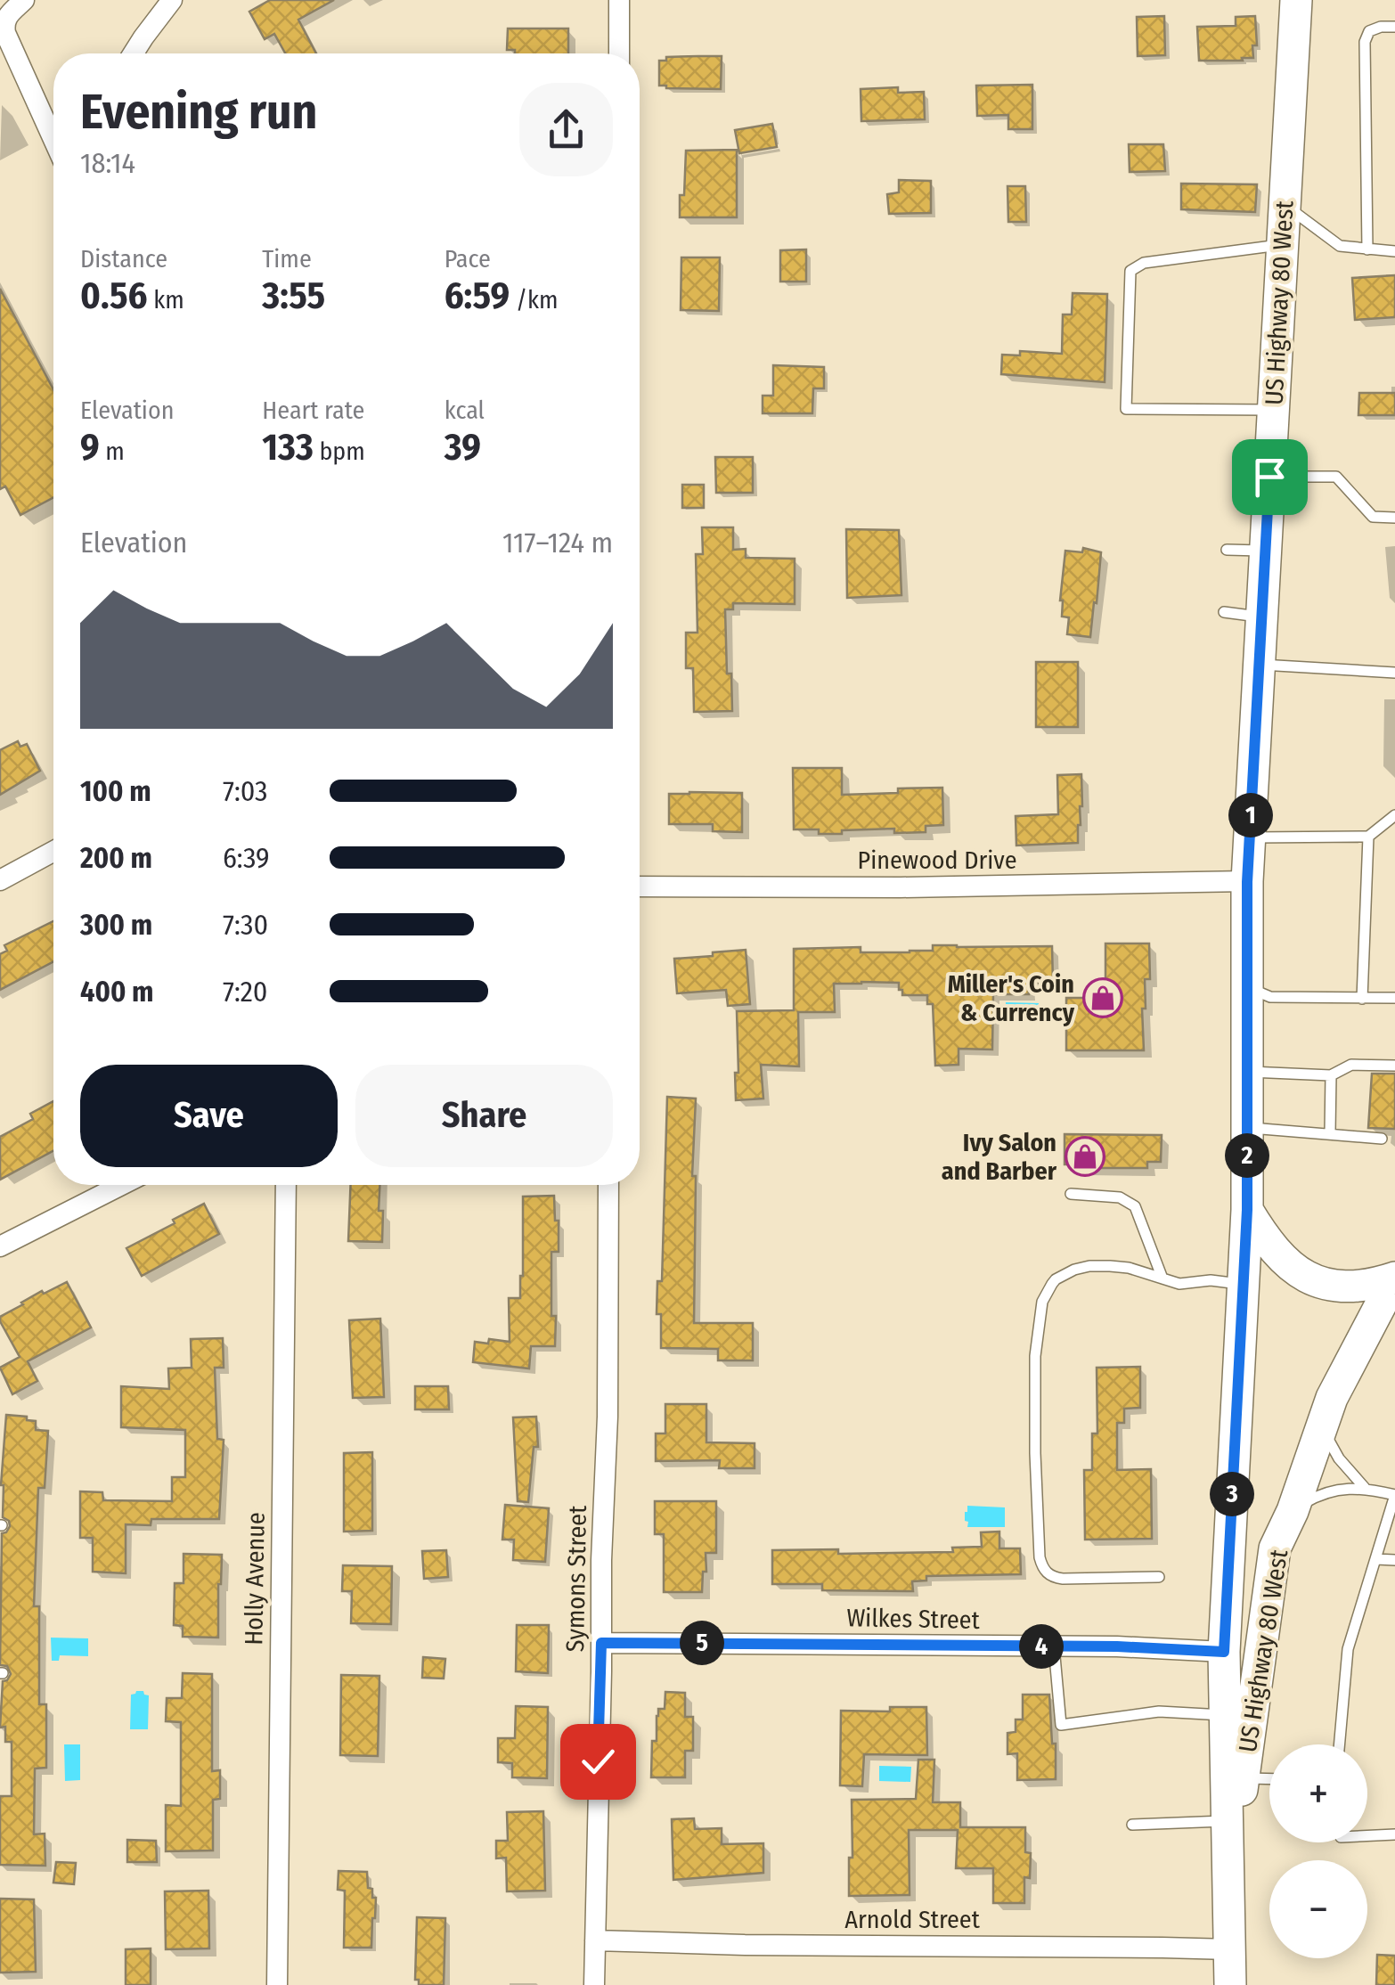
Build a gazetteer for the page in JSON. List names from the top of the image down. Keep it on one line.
{"streets":{"main road":["US Highway 80 West"],"street":["Pinewood Drive","Holly Avenue","Symons Street","Wilkes Street","Arnold Street"]},"crossings":[["US Highway 80 West","Pinewood Drive"],["US Highway 80 West","Wilkes Street"],["US Highway 80 West","Arnold Street"],["Symons Street","Wilkes Street"],["Symons Street","Arnold Street"]],"places":{"shop":["Miller's Coin & Currency","Ivy Salon and Barber"]},"page":{"heading":["Evening run","18:14"],"stats":[["Distance","0.56 km"],["Time","3:55"],["Pace","6:59 /km"],["Elevation","9 m"],["Heart rate","133 bpm"],["kcal","39"]],"chart":["Elevation","117–124 m"],"list":[{"name":"100 m","note":"7:03"},{"name":"200 m","note":"6:39"},{"name":"300 m","note":"7:30"},{"name":"400 m","note":"7:20"}],"pins":["1","2","3","5","4"],"buttons":["Save","Share"],"map_buttons":["+","−"]}}
